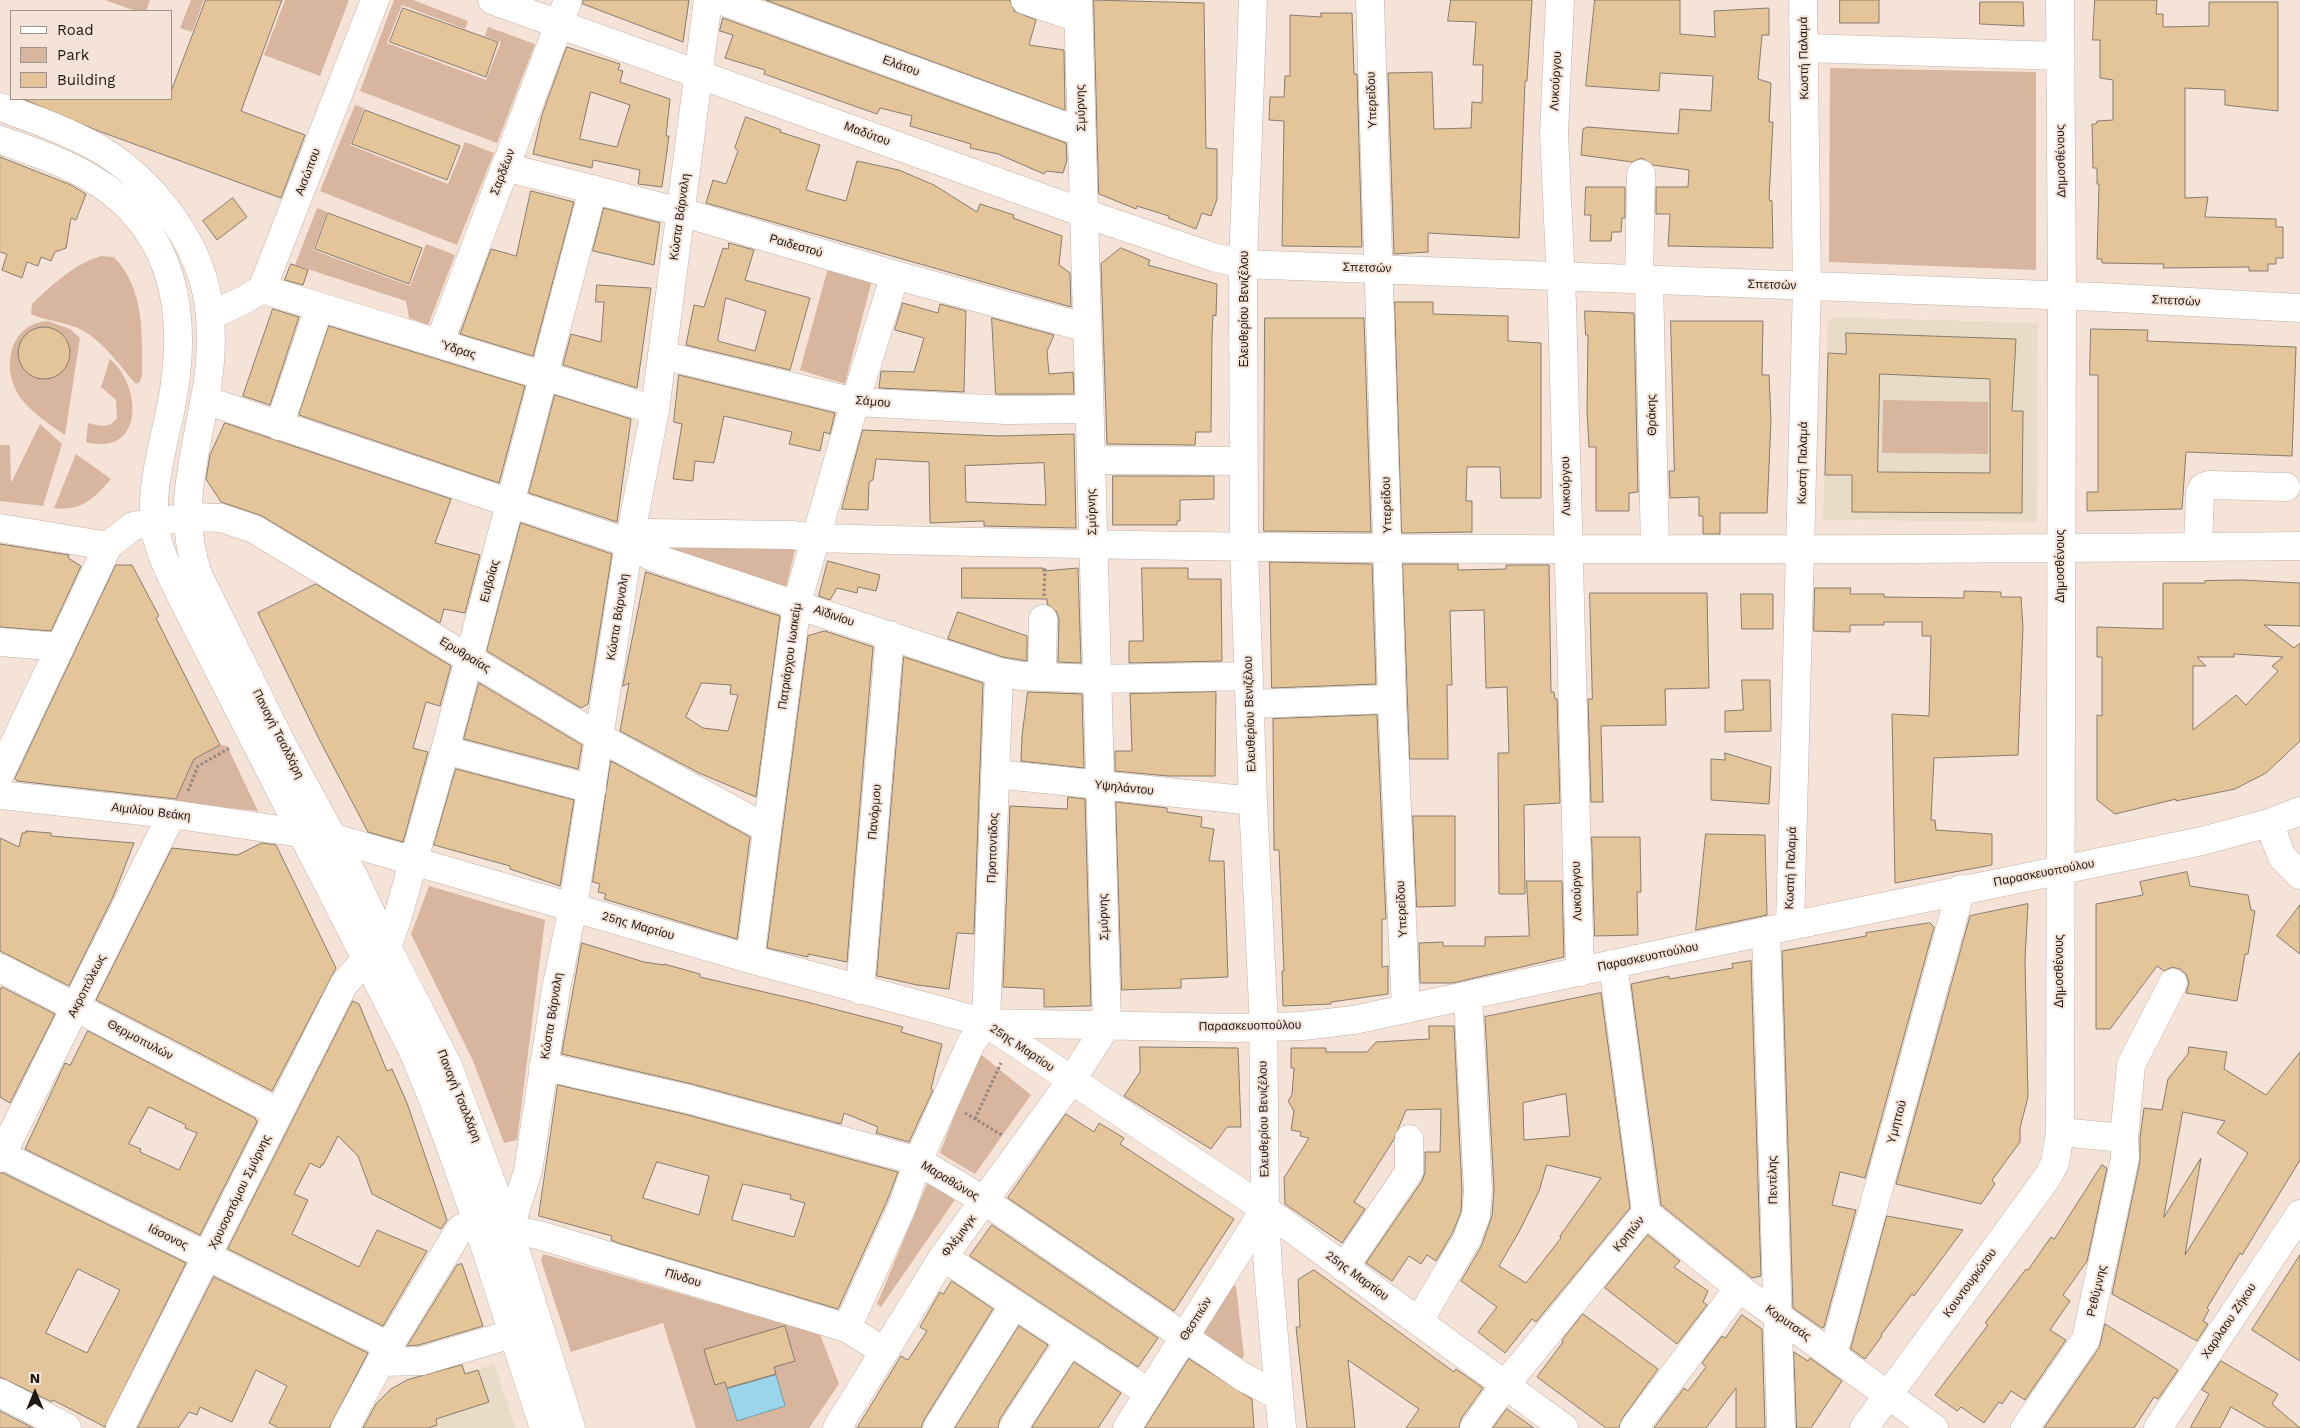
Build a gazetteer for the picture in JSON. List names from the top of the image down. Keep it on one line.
{"streets":{"street":["Κωστή Παλαμά","Ελάτου","Λυκούργου","Υπερείδου","Σμύρνης","Μαδύτου","Δημοσθένους","Αισώπου","Σαρδέων","Κώστα Βάρναλη","Ραιδεστού","Σπετσών","Ελευθερίου Βενιζέλου","Ύδρας","Σάμου","Θράκης","Ευβοίας","Αϊδινίου","Ερυθραίας","Πατριάρχου Ιωακείμ","Παναγή Τσαλδάρη","Υψηλάντου","Αιμιλίου Βεάκη","Πανόρμου","Προποντίδος","Παρασκευοπούλου","25ης Μαρτίου","Ακροπόλεως","Θερμοπυλών","Υμηττού","Πεντέλης","Μαραθώνος","Χρυσοστόμου Σμύρνης","Κρητών","Φλέμινγκ","Ιάσονος","Πίνδου","Κουντουριώτου","Ρεθύμνης","Θεσπιών","Χαρίλαου Ζήκου","Κορυτσάς"]},"crossings":[["Κωστή Παλαμά","Σπετσών"],["Κωστή Παλαμά","Παρασκευοπούλου"],["Κωστή Παλαμά","Πεντέλης"],["Ελάτου","Σμύρνης"],["Λυκούργου","Σπετσών"],["Λυκούργου","Παρασκευοπούλου"],["Υπερείδου","Σπετσών"],["Υπερείδου","Παρασκευοπούλου"],["Σμύρνης","Μαδύτου"],["Σμύρνης","Ραιδεστού"],["Σμύρνης","Σάμου"],["Σμύρνης","Αϊδινίου"],["Σμύρνης","Υψηλάντου"],["Σμύρνης","Παρασκευοπούλου"],["Σμύρνης","Φλέμινγκ"],["Μαδύτου","Σαρδέων"],["Μαδύτου","Κώστα Βάρναλη"],["Μαδύτου","Σπετσών"],["Μαδύτου","Ελευθερίου Βενιζέλου"],["Δημοσθένους","Σπετσών"],["Δημοσθένους","Παρασκευοπούλου"],["Δημοσθένους","Κουντουριώτου"],["Αισώπου","Ύδρας"],["Σαρδέων","Ραιδεστού"],["Σαρδέων","Ύδρας"],["Κώστα Βάρναλη","Ραιδεστού"],["Κώστα Βάρναλη","Ύδρας"],["Κώστα Βάρναλη","Σάμου"],["Κώστα Βάρναλη","Αϊδινίου"],["Κώστα Βάρναλη","Ερυθραίας"],["Κώστα Βάρναλη","Παναγή Τσαλδάρη"],["Κώστα Βάρναλη","25ης Μαρτίου"],["Κώστα Βάρναλη","Μαραθώνος"],["Κώστα Βάρναλη","Πίνδου"],["Ραιδεστού","Ευβοίας"],["Ραιδεστού","Πατριάρχου Ιωακείμ"],["Σπετσών","Ελευθερίου Βενιζέλου"],["Σπετσών","Θράκης"],["Ελευθερίου Βενιζέλου","Αϊδινίου"],["Ελευθερίου Βενιζέλου","Υψηλάντου"],["Ελευθερίου Βενιζέλου","Παρασκευοπούλου"],["Ελευθερίου Βενιζέλου","25ης Μαρτίου"],["Ελευθερίου Βενιζέλου","Μαραθώνος"],["Ελευθερίου Βενιζέλου","Θεσπιών"],["Ύδρας","Ευβοίας"],["Σάμου","Πατριάρχου Ιωακείμ"],["Ευβοίας","Αϊδινίου"],["Ευβοίας","Ερυθραίας"],["Ευβοίας","Παναγή Τσαλδάρη"],["Ευβοίας","25ης Μαρτίου"],["Ευβοίας","Χρυσοστόμου Σμύρνης"],["Αϊδινίου","Πατριάρχου Ιωακείμ"],["Αϊδινίου","Παναγή Τσαλδάρη"],["Αϊδινίου","Πανόρμου"],["Αϊδινίου","Προποντίδος"],["Ερυθραίας","Πατριάρχου Ιωακείμ"],["Ερυθραίας","Παναγή Τσαλδάρη"],["Πατριάρχου Ιωακείμ","25ης Μαρτίου"],["Παναγή Τσαλδάρη","Αιμιλίου Βεάκη"],["Παναγή Τσαλδάρη","25ης Μαρτίου"],["Παναγή Τσαλδάρη","Χρυσοστόμου Σμύρνης"],["Παναγή Τσαλδάρη","Ιάσονος"],["Παναγή Τσαλδάρη","Πίνδου"],["Υψηλάντου","Προποντίδος"],["Αιμιλίου Βεάκη","Ακροπόλεως"],["Πανόρμου","25ης Μαρτίου"],["Προποντίδος","Παρασκευοπούλου"],["Προποντίδος","25ης Μαρτίου"],["Παρασκευοπούλου","25ης Μαρτίου"],["Παρασκευοπούλου","Υμηττού"],["Παρασκευοπούλου","Πεντέλης"],["Παρασκευοπούλου","Κρητών"],["Παρασκευοπούλου","Φλέμινγκ"],["25ης Μαρτίου","Κρητών"],["25ης Μαρτίου","Φλέμινγκ"],["25ης Μαρτίου","Θεσπιών"],["Ακροπόλεως","Θερμοπυλών"],["Ακροπόλεως","Ιάσονος"],["Θερμοπυλών","Χρυσοστόμου Σμύρνης"],["Υμηττού","Κορυτσάς"],["Πεντέλης","Κορυτσάς"],["Μαραθώνος","Φλέμινγκ"],["Μαραθώνος","Θεσπιών"],["Χρυσοστόμου Σμύρνης","Ιάσονος"],["Κρητών","Κορυτσάς"],["Φλέμινγκ","Πίνδου"],["Κουντουριώτου","Κορυτσάς"]],"legend":["Road","Park","Building"],"north":"top"}
